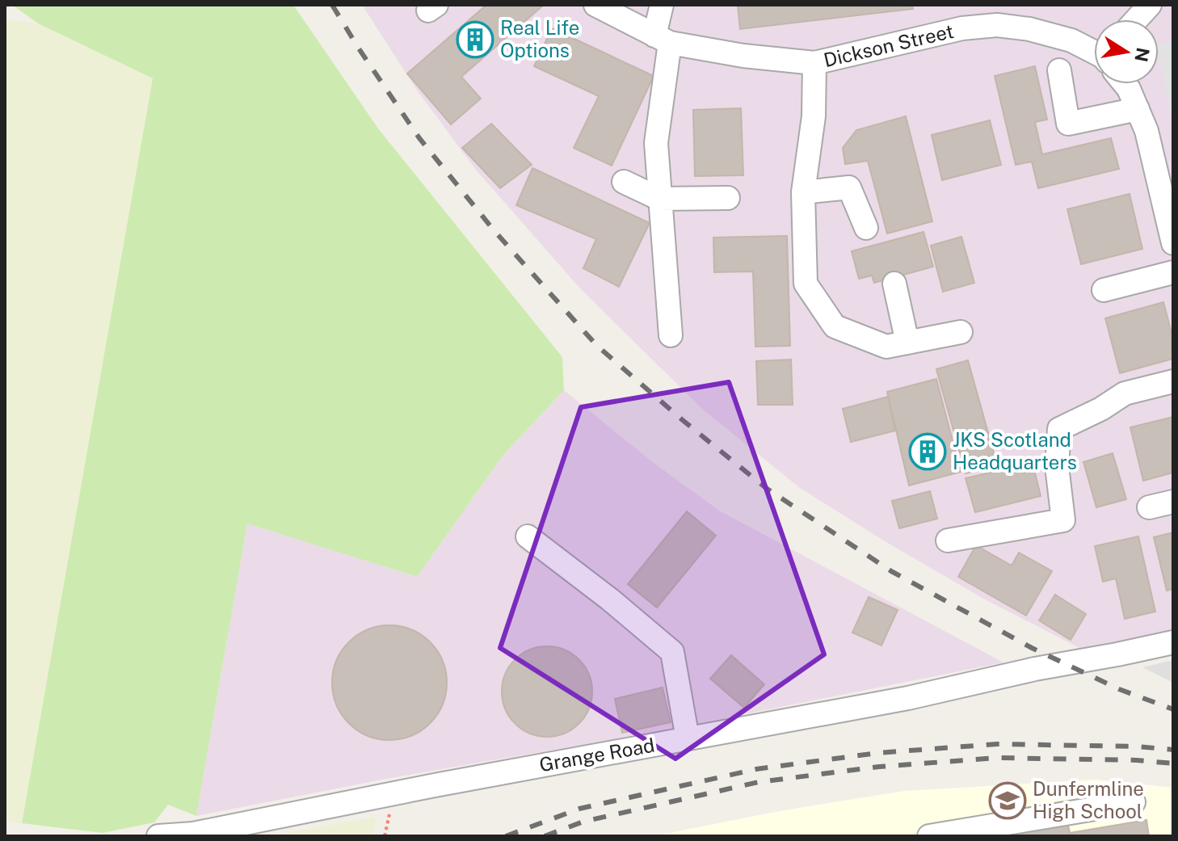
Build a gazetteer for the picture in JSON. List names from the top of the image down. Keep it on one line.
{"streets":{"street":["Dickson Street","Grange Road"]},"places":{"building":["Real Life Options","JKS Scotland Headquarters"],"school or university":["Dunfermline High School"]},"north":"right"}
